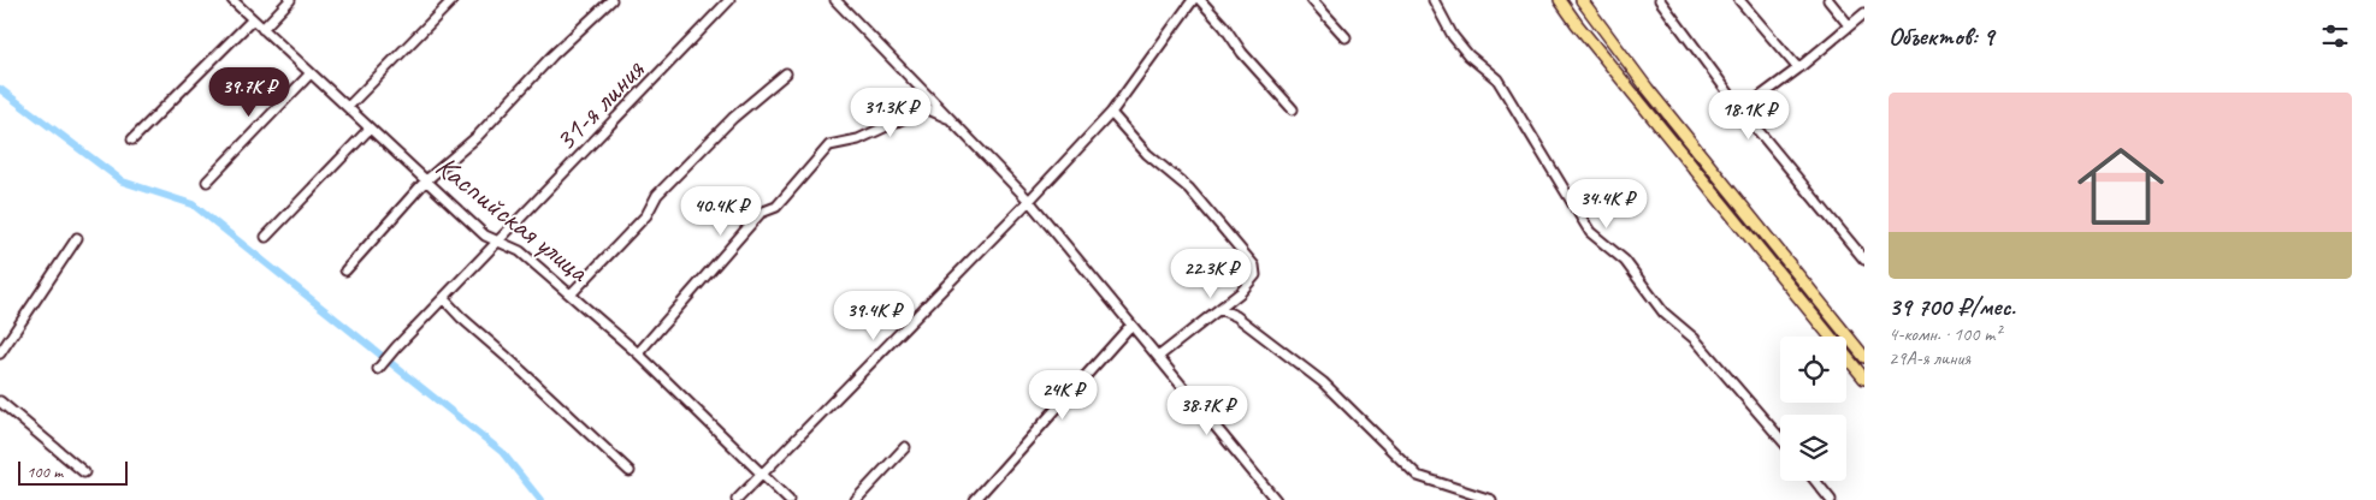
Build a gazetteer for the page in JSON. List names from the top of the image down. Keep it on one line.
{"streets":{"street":["31-я линия","Каспийская улица"]},"crossings":[["31-я линия","Каспийская улица"]],"scale_bar":"100 m","page":{"heading":"Объектов: 9","price":["39.7K ₽","31.3K ₽","18.1K ₽","34.4K ₽","40.4K ₽","22.3K ₽","39.4K ₽","24K ₽","38.7K ₽"],"list":[{"name":"39 700 ₽/мес.","note":"4-комн. · 100 m² · 29А-я линия"}],"scale":"100 m"}}
